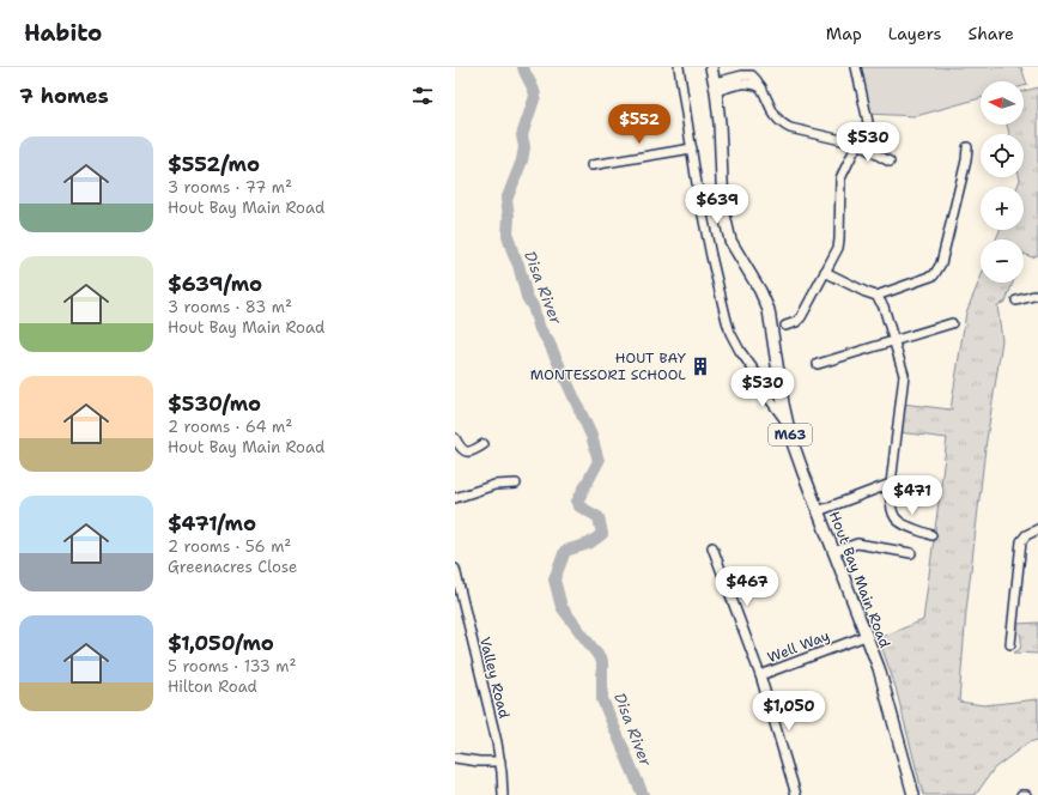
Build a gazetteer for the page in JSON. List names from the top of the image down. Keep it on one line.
{"streets":{"main road":["M63","Hout Bay Main Road"],"street":["Well Way","Valley Road"]},"crossings":[["Hout Bay Main Road","Well Way"]],"water":["Disa River"],"places":{"building":["HOUT BAY MONTESSORI SCHOOL"]},"north":"left","page":{"header":"Habito","nav":["Map","Layers","Share"],"heading":"7 homes","map_buttons":["+","−"],"price":["$552","$530","$639","$530","$471","$467","$1,050"],"list":[{"name":"$552/mo","note":"3 rooms · 77 m² · Hout Bay Main Road"},{"name":"$639/mo","note":"3 rooms · 83 m² · Hout Bay Main Road"},{"name":"$530/mo","note":"2 rooms · 64 m² · Hout Bay Main Road"},{"name":"$471/mo","note":"2 rooms · 56 m² · Greenacres Close"},{"name":"$1,050/mo","note":"5 rooms · 133 m² · Hilton Road"}]}}
